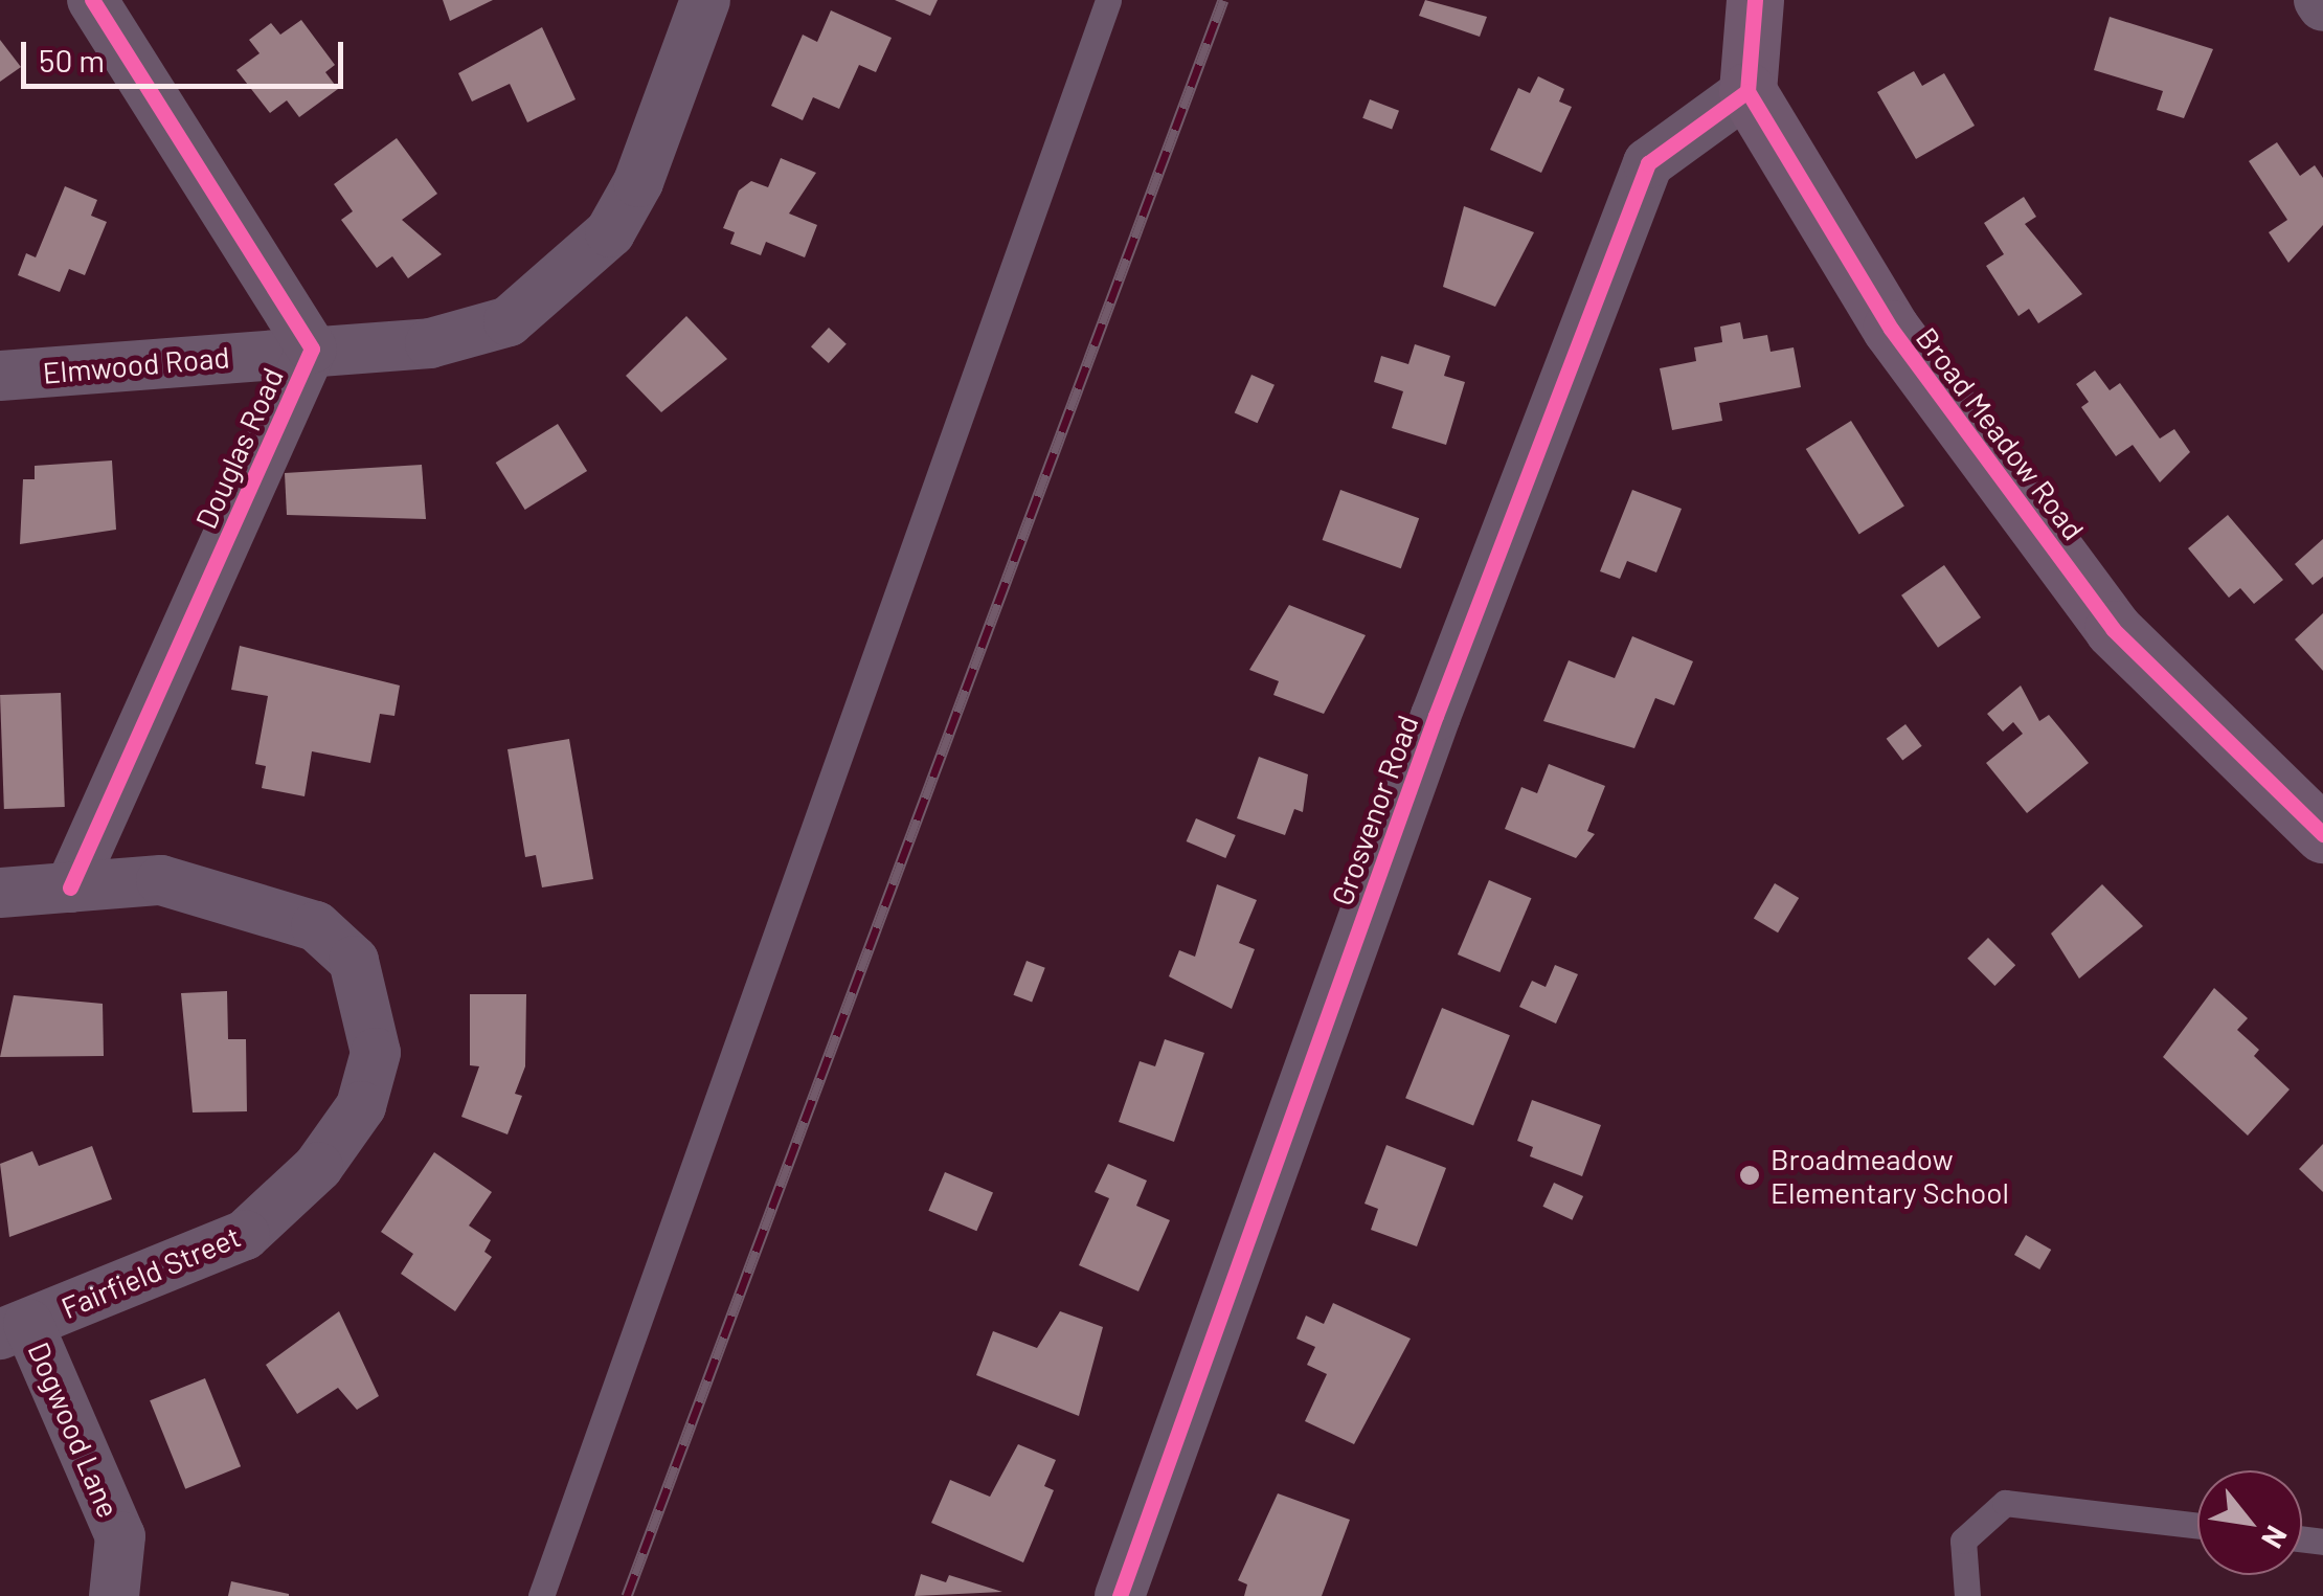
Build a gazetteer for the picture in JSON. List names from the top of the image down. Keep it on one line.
{"streets":{"street":["Elmwood Road","Broad Meadow Road","Douglas Road","Grosvenor Road","Fairfield Street","Dogwood Lane"]},"crossings":[["Elmwood Road","Douglas Road"],["Broad Meadow Road","Grosvenor Road"],["Douglas Road","Fairfield Street"],["Fairfield Street","Dogwood Lane"]],"places":["Broadmeadow Elementary School"],"scale_bar":"50 m","north":"bottom right"}
